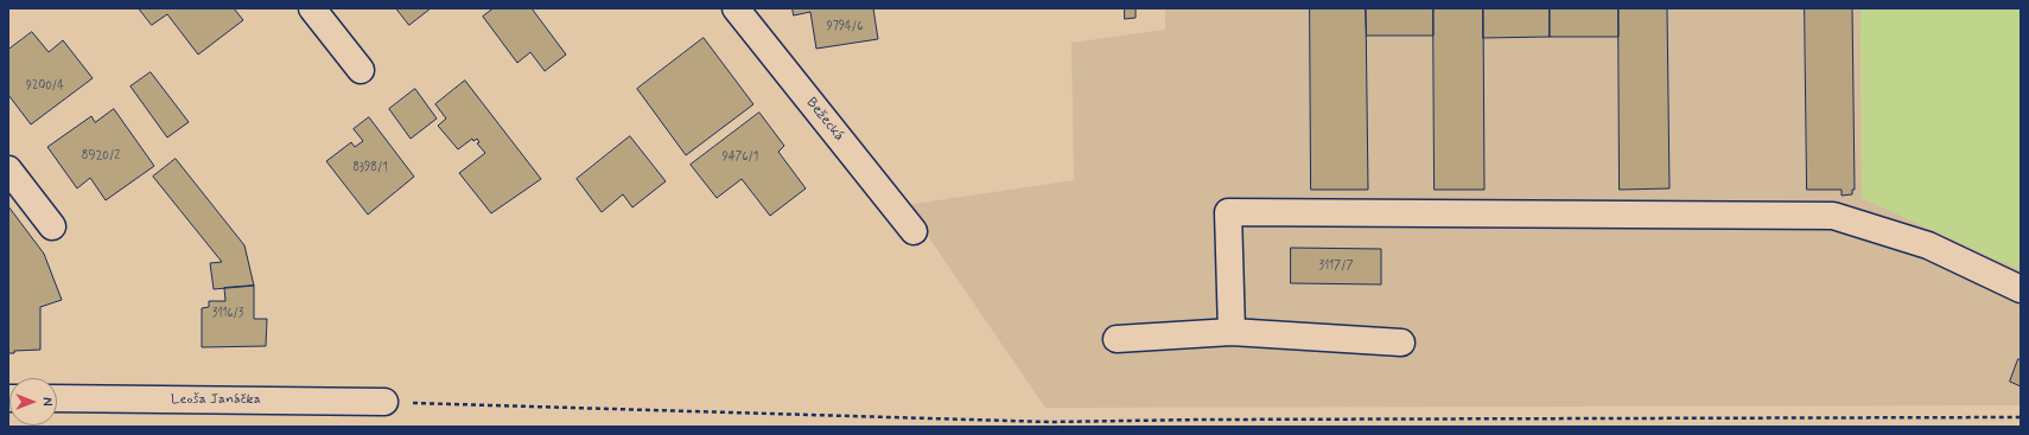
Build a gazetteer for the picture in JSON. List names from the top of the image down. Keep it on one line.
{"streets":{"street":["Bežecká","Leoša Janáčka"]},"house_numbers":["9794/6","9200/4","8920/2","9476/1","8398/1","3117/7","3116/3"],"north":"right"}
